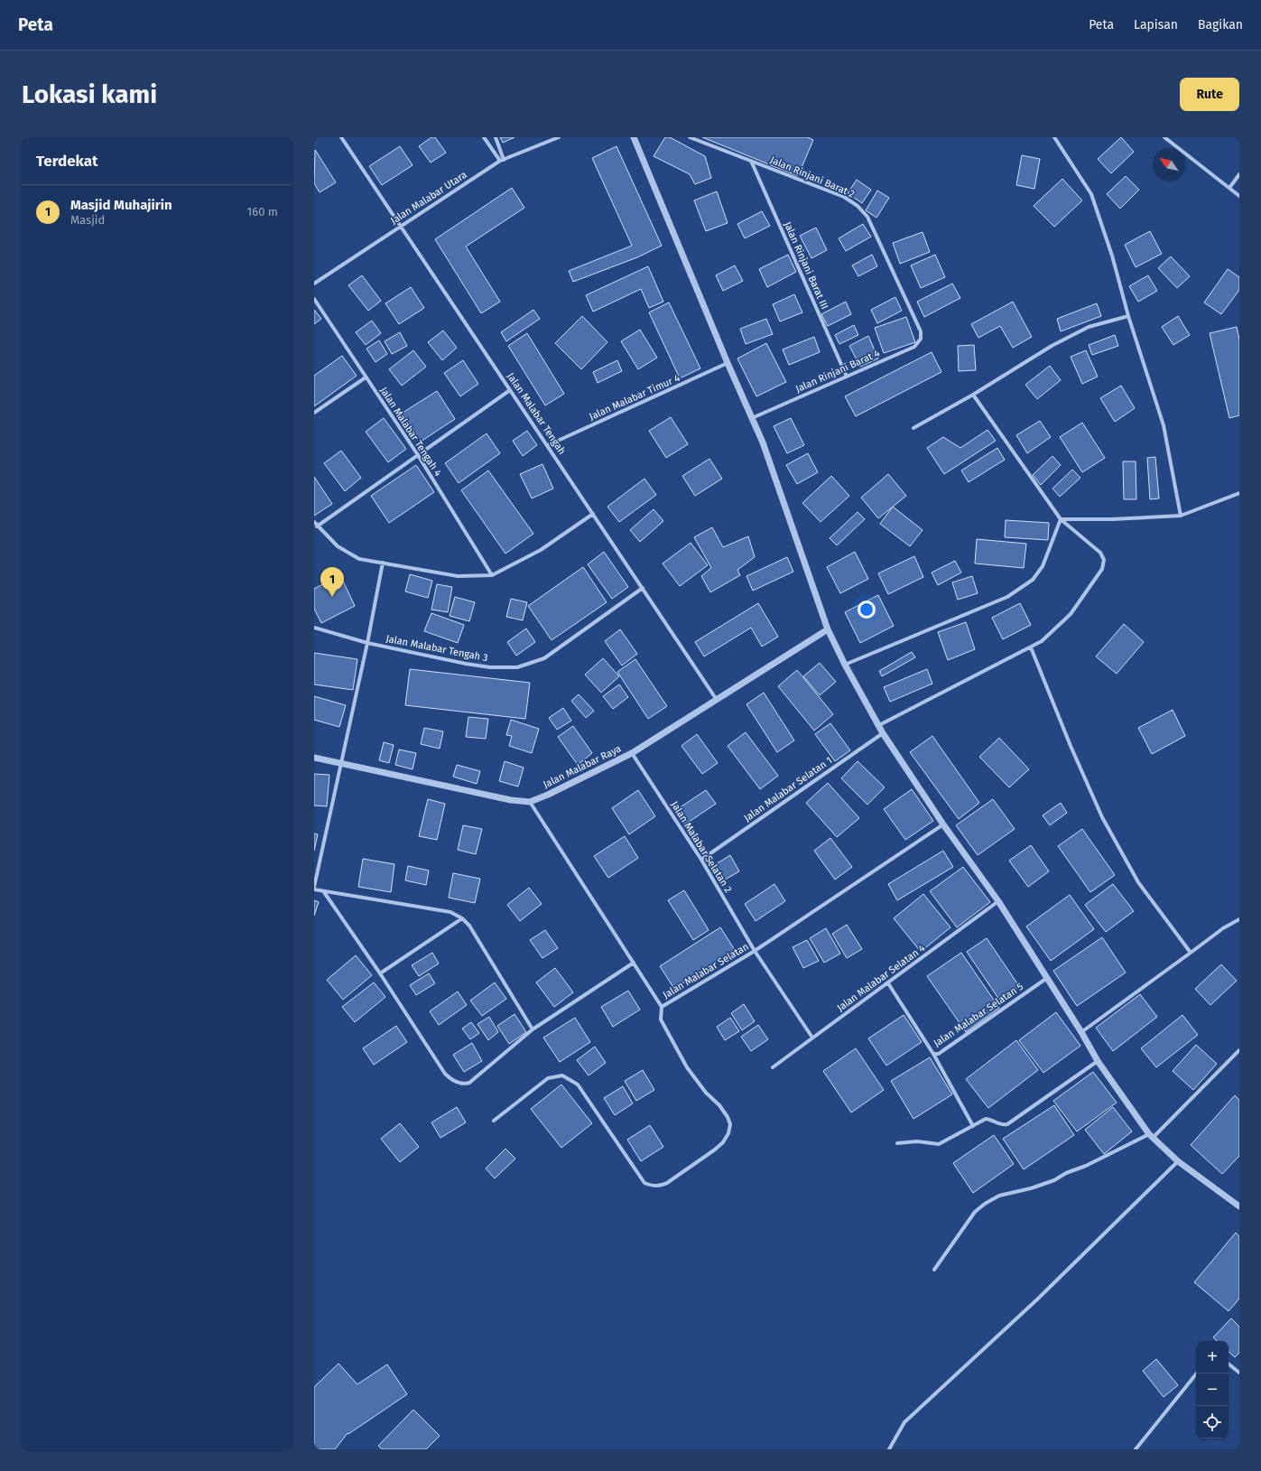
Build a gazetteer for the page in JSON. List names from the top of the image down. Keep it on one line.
{"streets":{"street":["Jalan Rinjani Barat 2","Jalan Malabar Utara","Jalan Rinjani Barat III","Jalan Rinjani Barat 4","Jalan Malabar Timur 4","Jalan Malabar Tengah","Jalan Malabar Tengah 4","Jalan Malabar Tengah 3","Jalan Malabar Raya","Jalan Malabar Selatan 1","Jalan Malabar Selatan 2","Jalan Malabar Selatan","Jalan Malabar Selatan 4","Jalan Malabar Selatan 5"]},"crossings":[["Jalan Rinjani Barat 2","Jalan Rinjani Barat III"],["Jalan Rinjani Barat 2","Jalan Rinjani Barat 4"],["Jalan Malabar Utara","Jalan Malabar Tengah"],["Jalan Rinjani Barat III","Jalan Rinjani Barat 4"],["Jalan Malabar Timur 4","Jalan Malabar Tengah"],["Jalan Malabar Tengah","Jalan Malabar Tengah 3"],["Jalan Malabar Tengah","Jalan Malabar Raya"],["Jalan Malabar Raya","Jalan Malabar Selatan 2"],["Jalan Malabar Raya","Jalan Malabar Selatan"],["Jalan Malabar Selatan 1","Jalan Malabar Selatan 2"],["Jalan Malabar Selatan 2","Jalan Malabar Selatan"],["Jalan Malabar Selatan 2","Jalan Malabar Selatan 4"],["Jalan Malabar Selatan 4","Jalan Malabar Selatan 5"]],"north":"top left","page":{"header":"Peta","nav":["Peta","Lapisan","Bagikan"],"buttons":"Rute","title":"Lokasi kami","heading":"Terdekat","list":[{"mark":"1","name":"Masjid Muhajirin","note":"Masjid","value":"160 m"}],"pins":"1","map_buttons":["+","−"]}}
